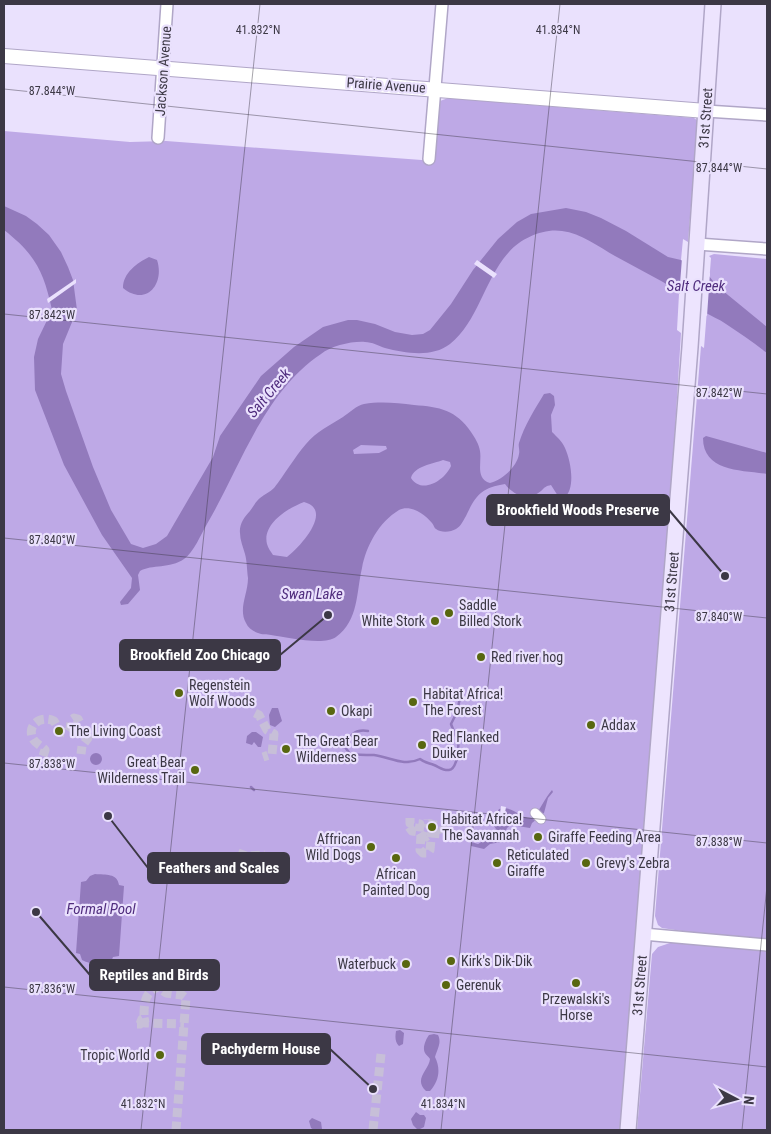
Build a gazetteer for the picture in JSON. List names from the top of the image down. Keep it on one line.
{"streets":{"main road":["31st Street"],"street":["Jackson Avenue","Prairie Avenue"]},"crossings":[["Jackson Avenue","Prairie Avenue"],["Prairie Avenue","31st Street"]],"water":["Salt Creek","Swan Lake","Formal Pool"],"places":["Brookfield Woods Preserve","Saddle Billed Stork","Brookfield Zoo Chicago","White Stork","Red river hog","Regenstein Wolf Woods","Habitat Africa! The Forest","Okapi","Addax","The Living Coast","Red Flanked Duiker","The Great Bear Wilderness","Great Bear Wilderness Trail","Feathers and Scales","Habitat Africa! The Savannah","Giraffe Feeding Area","Affrican Wild Dogs","African Painted Dog","Reticulated Giraffe","Grevy's Zebra","Reptiles and Birds","Kirk's Dik-Dik","Waterbuck","Przewalski's Horse","Gerenuk","Tropic World","Pachyderm House"],"north":"right","coordinates":["41.832°N","41.834°N","87.844°W","87.842°W","87.840°W","87.838°W","87.836°W"]}
